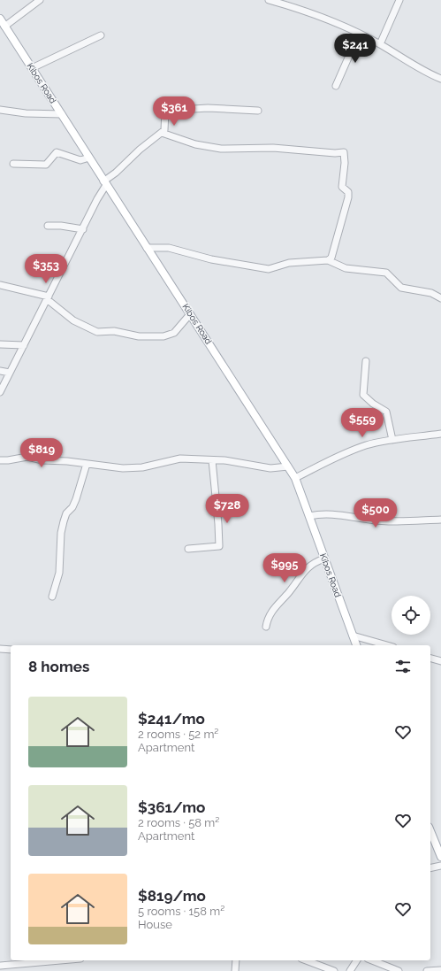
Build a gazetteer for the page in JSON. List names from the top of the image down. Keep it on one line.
{"streets":{"main road":["Kibos Road"]},"page":{"price":["$241","$361","$353","$559","$819","$728","$500","$995"],"heading":"8 homes","list":[{"name":"$241/mo","note":"2 rooms · 52 m² · Apartment"},{"name":"$361/mo","note":"2 rooms · 58 m² · Apartment"},{"name":"$819/mo","note":"5 rooms · 158 m² · House"}]}}
